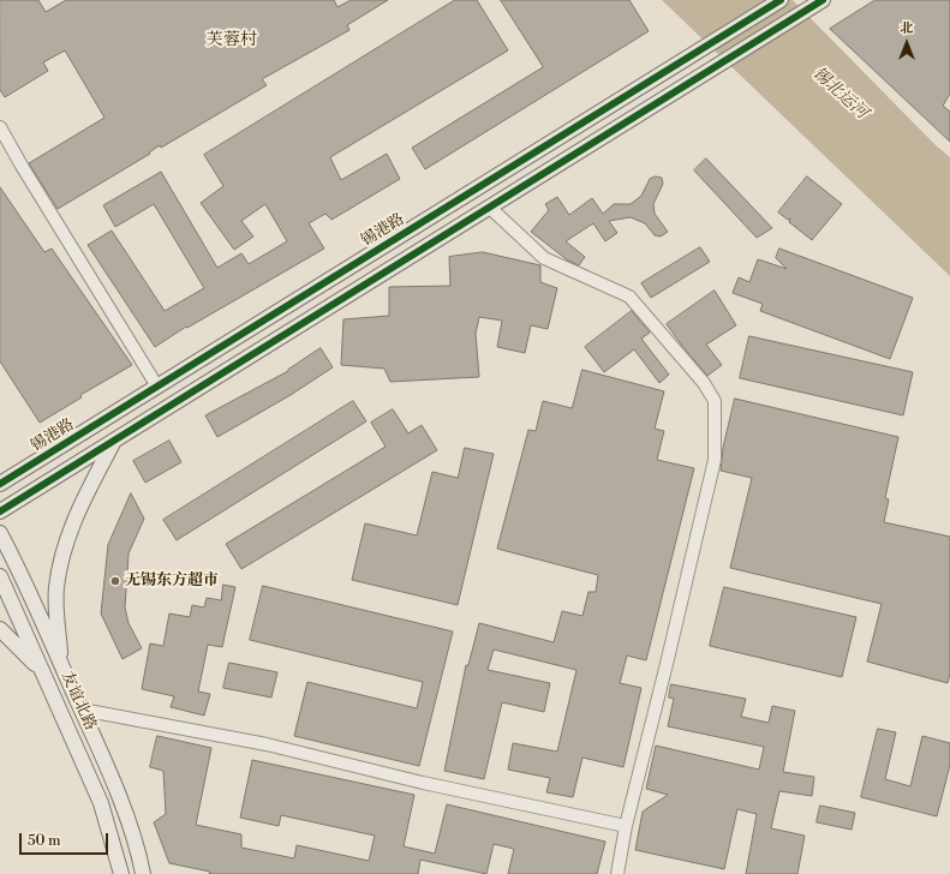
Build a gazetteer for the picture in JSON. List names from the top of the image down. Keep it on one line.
{"streets":{"main road":["锡港路","友谊北路"]},"districts":["芙蓉村"],"water":["锡北运河"],"places":["无锡东方超市"],"scale_bar":"50 m","north":"top"}
